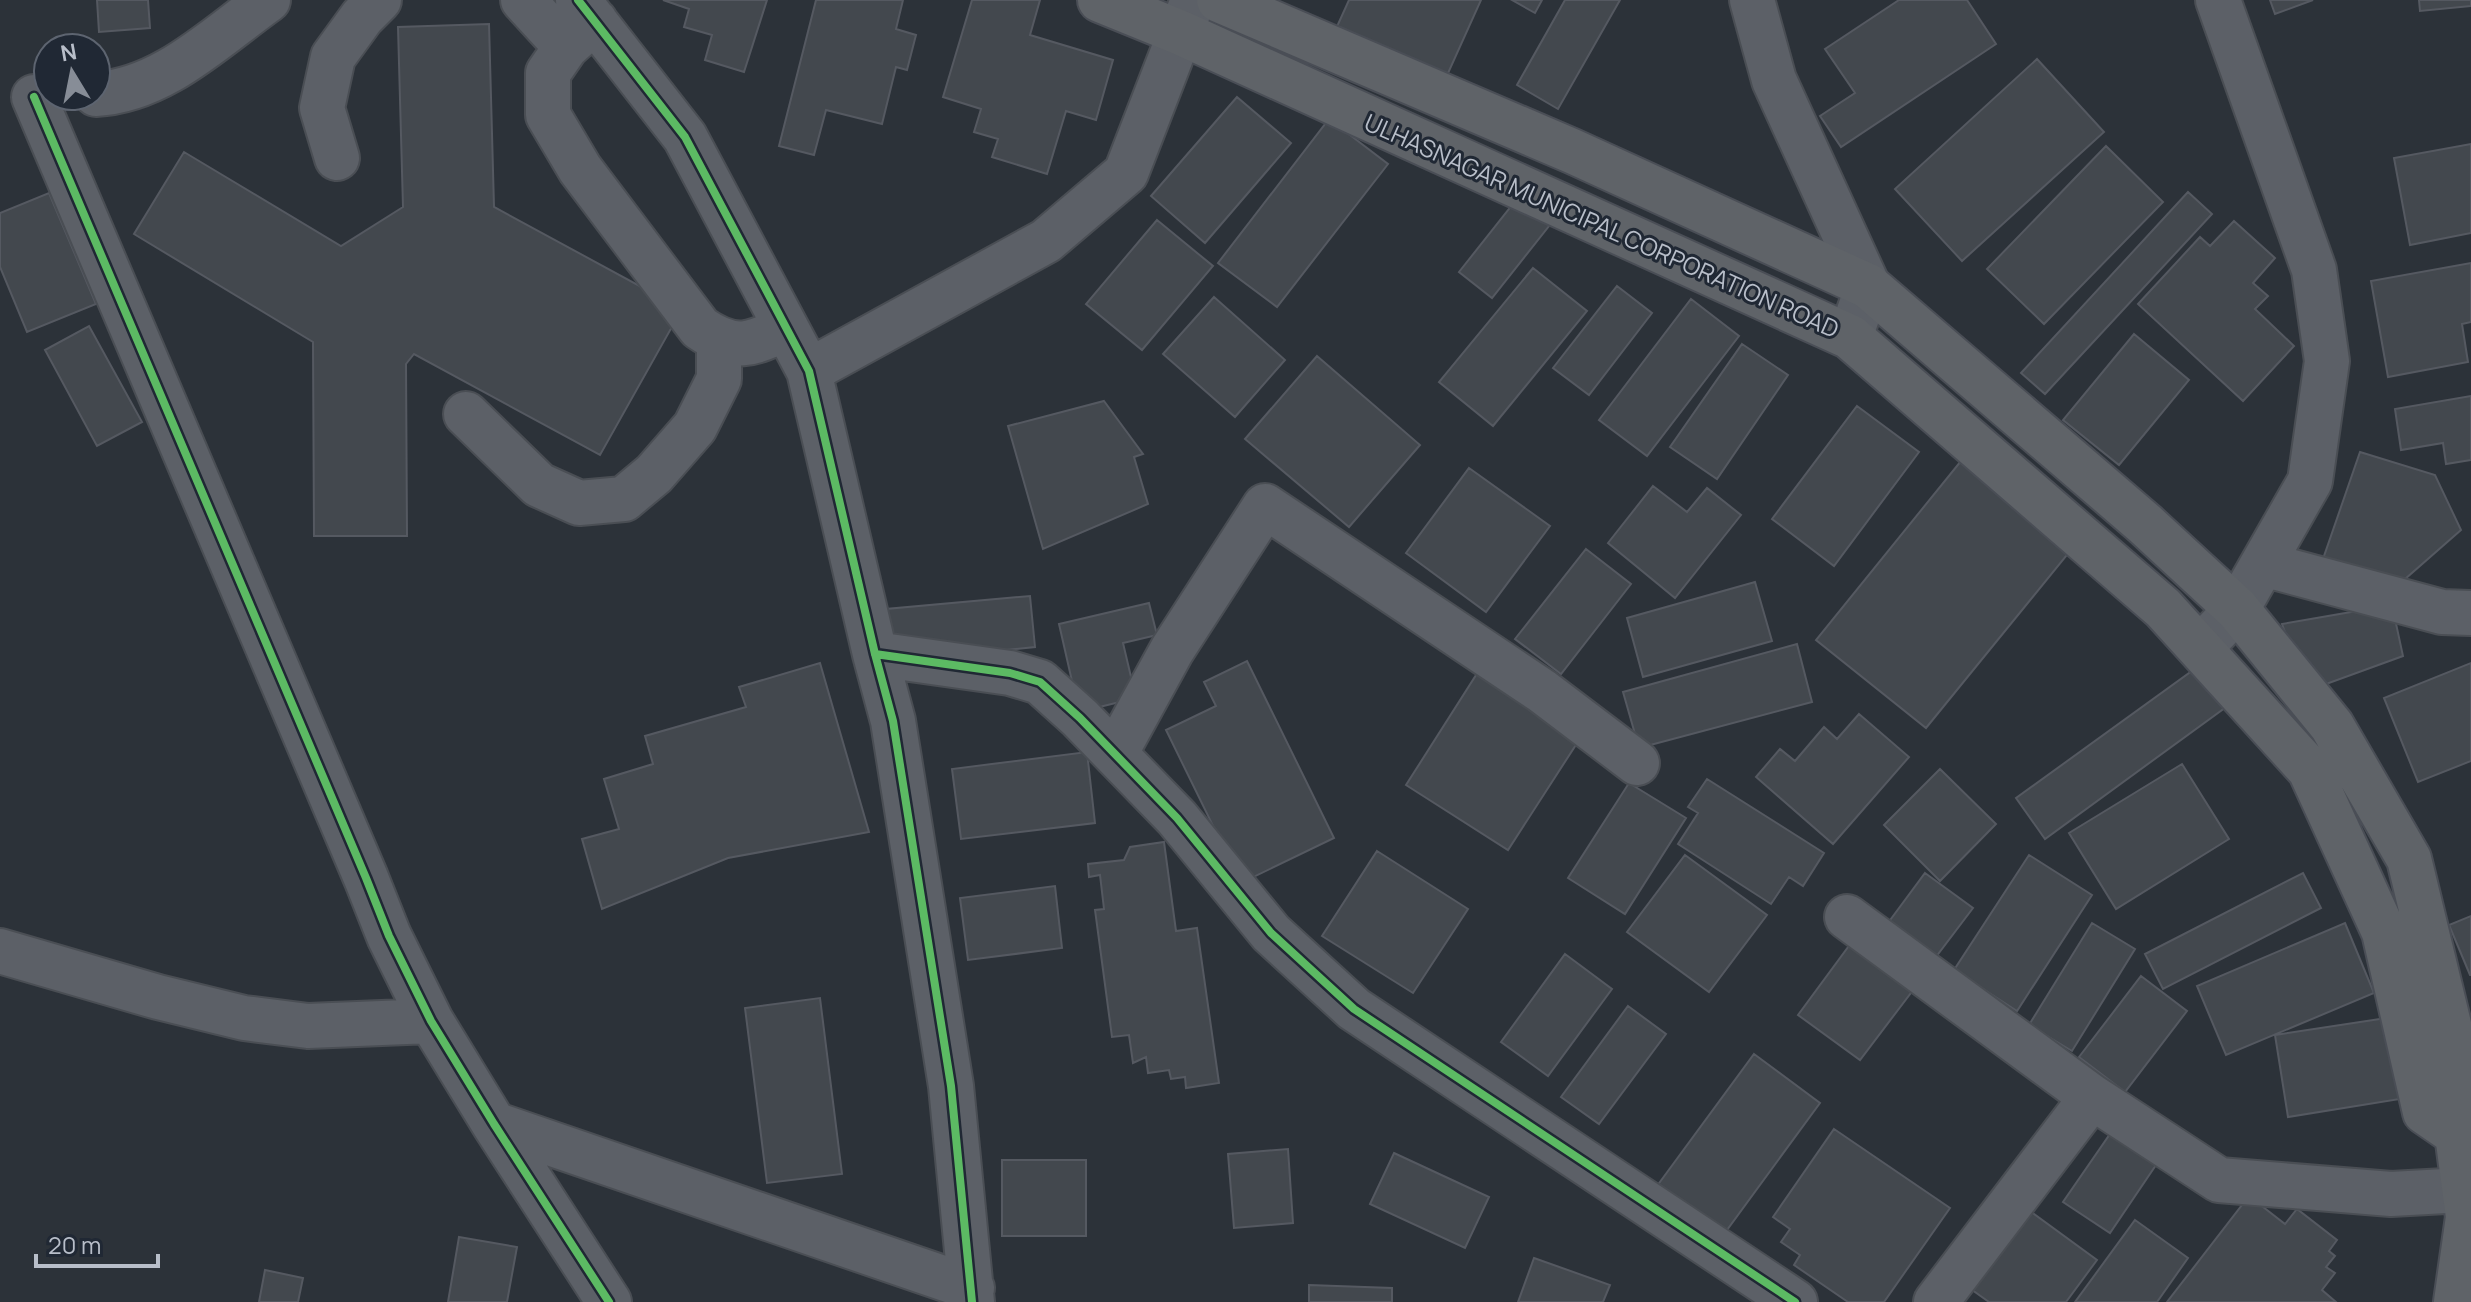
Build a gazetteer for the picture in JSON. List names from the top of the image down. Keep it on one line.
{"streets":{"main road":["ULHASNAGAR MUNICIPAL CORPORATION ROAD"]},"scale_bar":"20 m","north":"top"}
